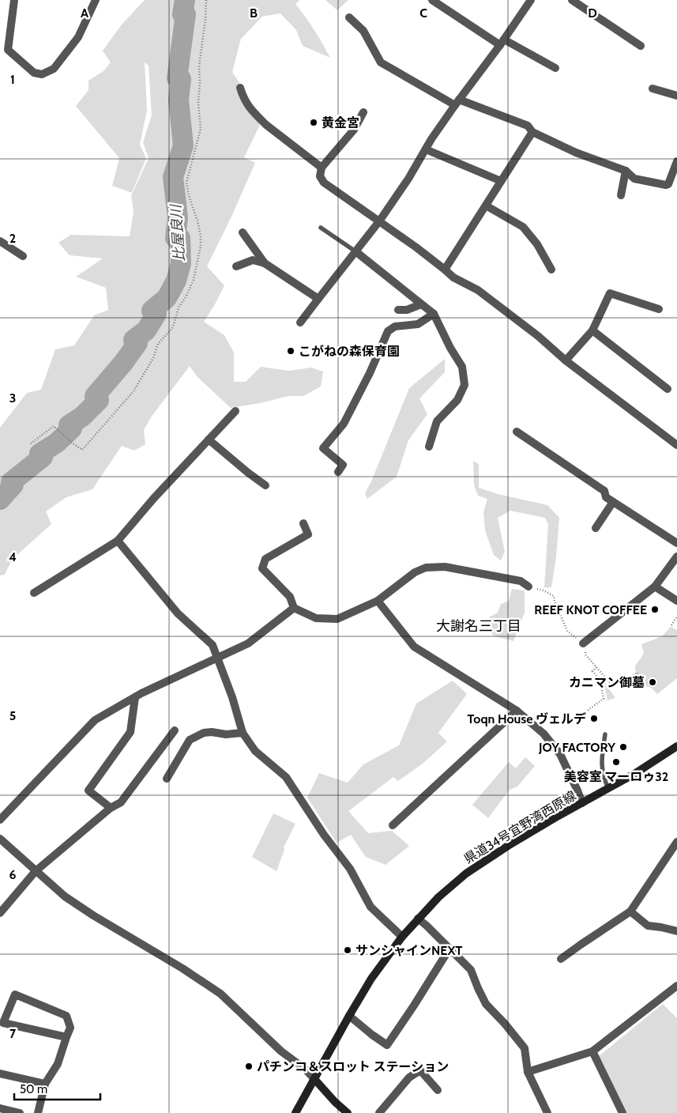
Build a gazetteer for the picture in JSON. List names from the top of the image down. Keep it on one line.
{"streets":{"main road":["県道34号宜野湾西原線"]},"districts":["大謝名三丁目"],"water":["比屋良川"],"places":["黄金宮","こがねの森保育園","REEF KNOT COFFEE","カニマン御墓","Toqn House ヴェルデ","JOY FACTORY","美容室 マーロゥ32","サンシャインNEXT","パチンコ＆スロット ステーション"],"scale_bar":"50 m","grid":{"columns":["A","B","C","D"],"rows":["1","2","3","4","5","6","7"]}}
